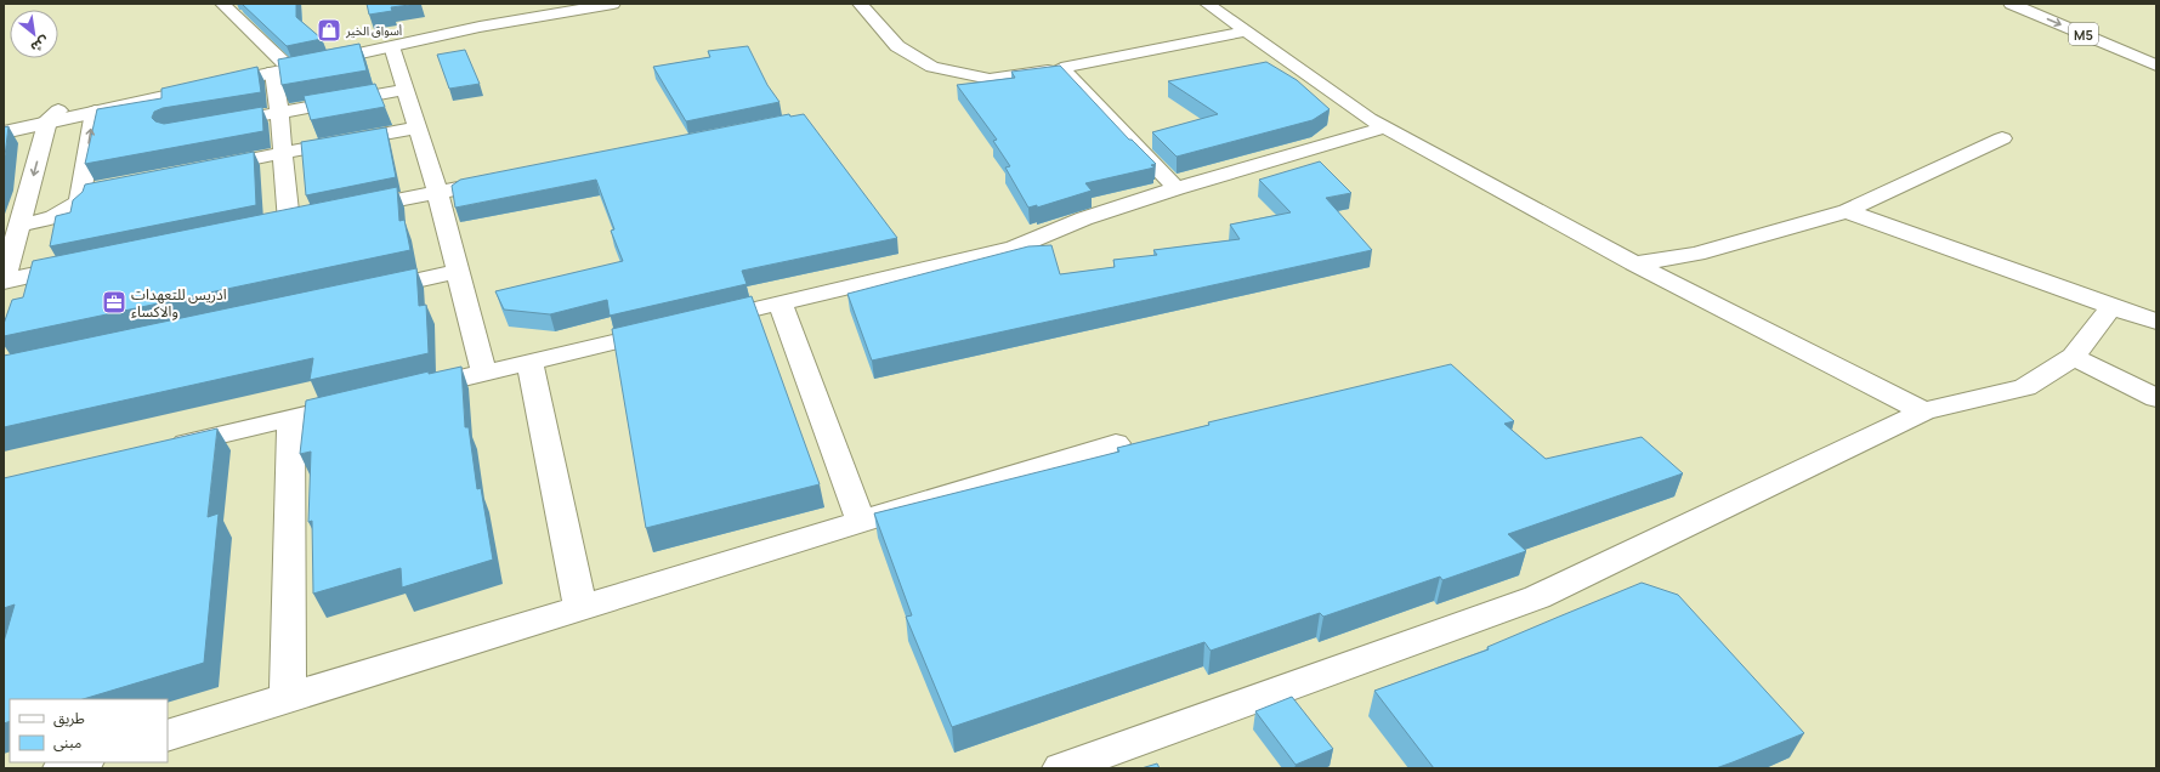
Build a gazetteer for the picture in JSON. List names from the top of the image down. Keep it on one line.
{"streets":{"main road":["M5"]},"places":{"shop":["أسواق الخير"],"office":["ادريس للتعهدات والاكساء"]},"legend":["طريق","مبنى"],"north":"bottom right"}
